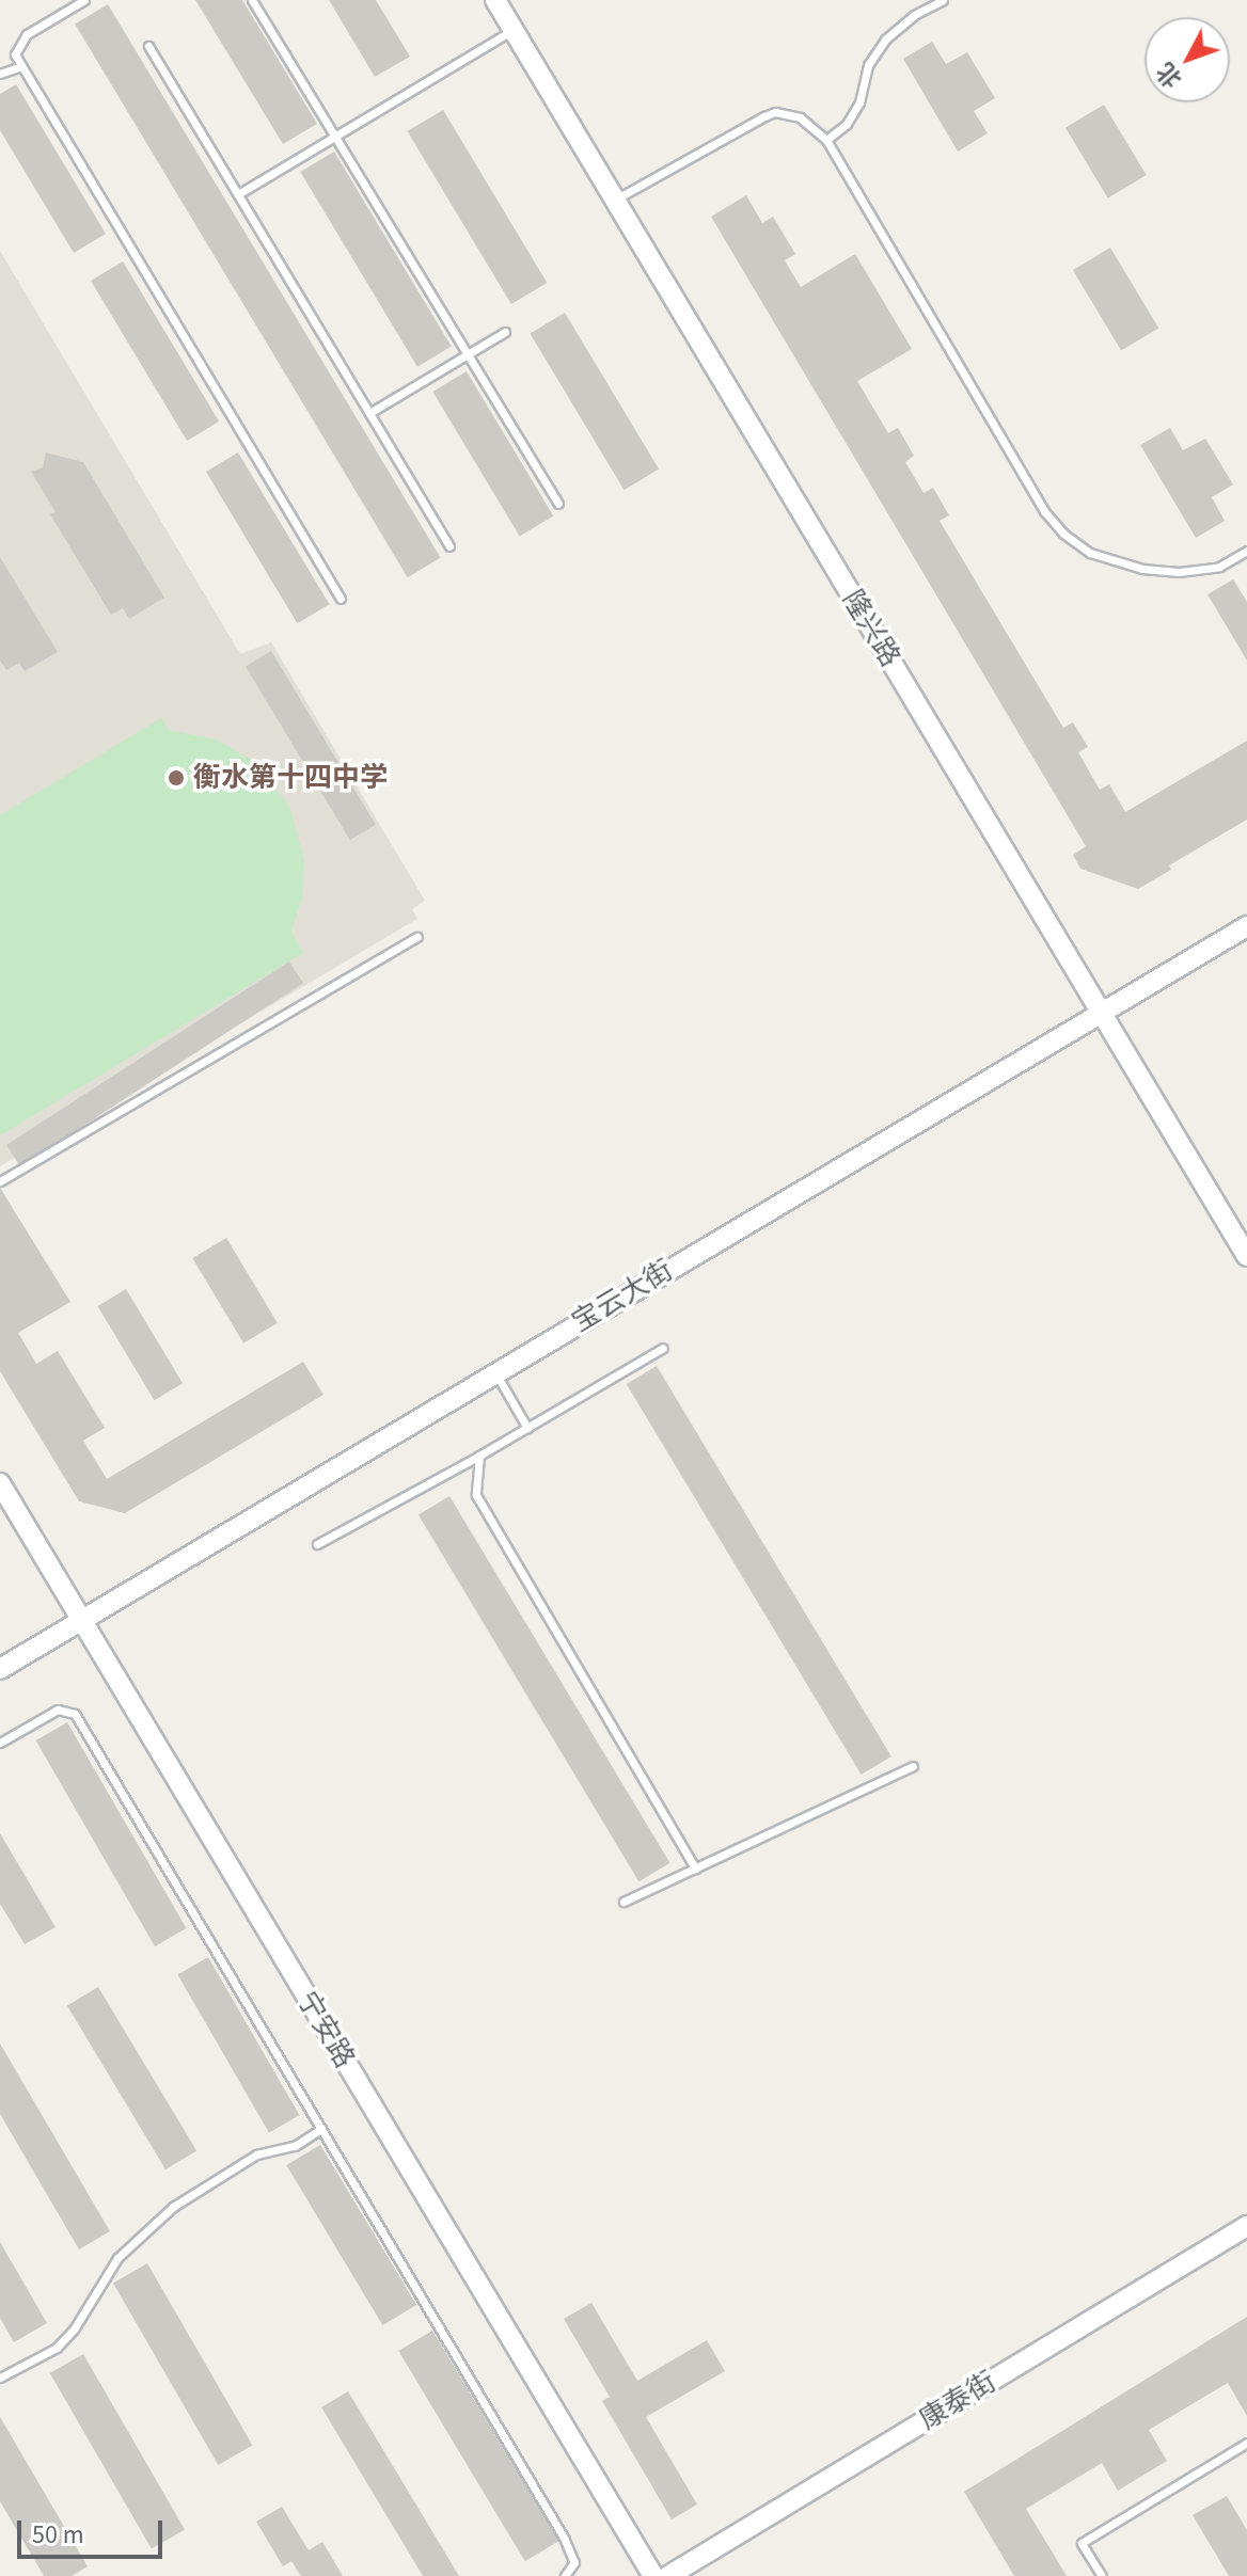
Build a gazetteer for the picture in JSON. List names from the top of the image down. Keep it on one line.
{"streets":{"street":["隆兴路","宝云大街","宁安路","康泰街"]},"crossings":[["隆兴路","宝云大街"],["宝云大街","宁安路"]],"places":["衡水第十四中学"],"scale_bar":"50 m","north":"bottom left"}
